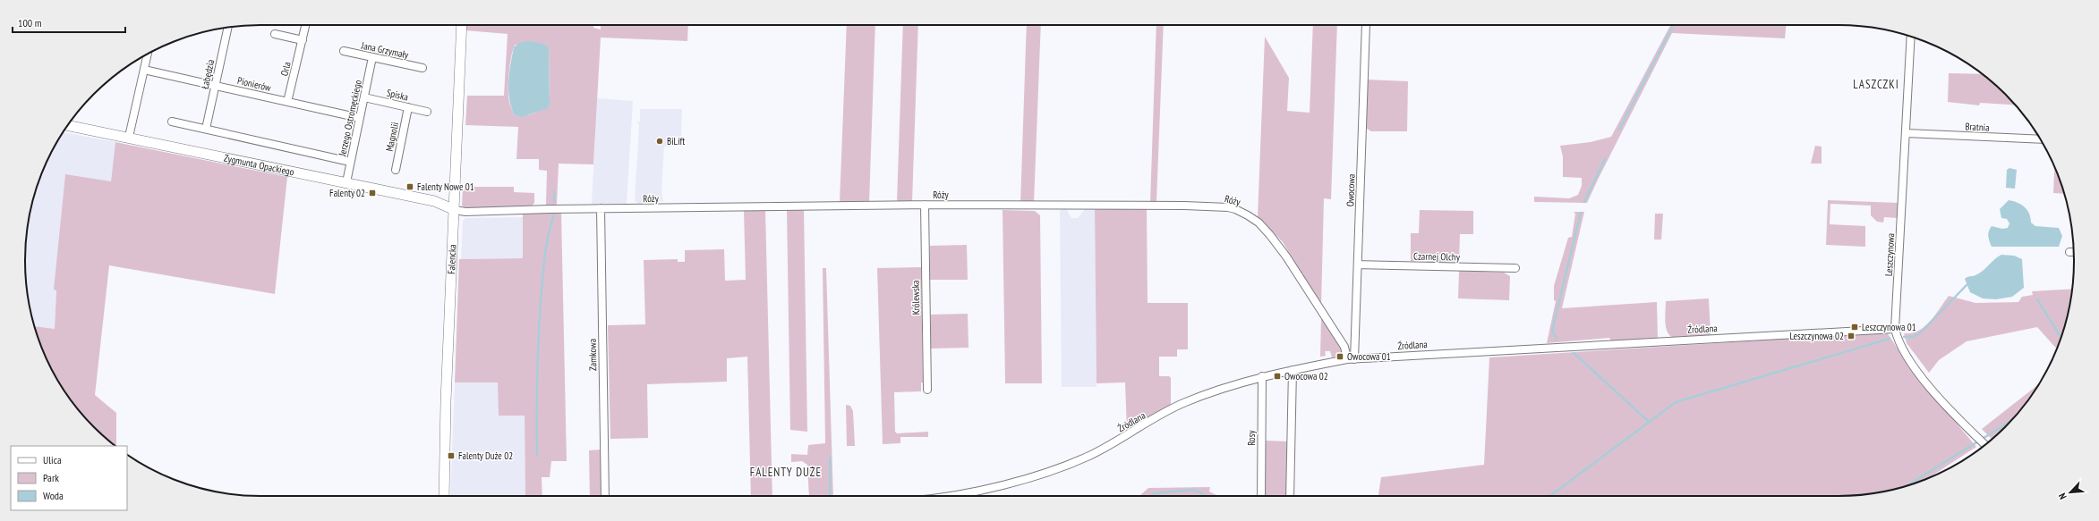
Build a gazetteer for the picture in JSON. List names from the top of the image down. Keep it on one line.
{"streets":{"street":["Jana Grzymały","Orla","Łabędzia","Pionierów","Spiska","Jerzego Ostromęckiego","Bratnia","Magnolii","Zygmunta Opackiego","Owocowa","Róży","Leszczynowa","Czarnej Olchy","Falencka","Królewska","Źródlana","Zamkowa","Rosy"]},"crossings":[["Jana Grzymały","Jerzego Ostromęckiego"],["Orla","Pionierów"],["Łabędzia","Pionierów"],["Pionierów","Jerzego Ostromęckiego"],["Spiska","Jerzego Ostromęckiego"],["Spiska","Magnolii"],["Jerzego Ostromęckiego","Zygmunta Opackiego"],["Bratnia","Leszczynowa"],["Zygmunta Opackiego","Róży"],["Zygmunta Opackiego","Falencka"],["Owocowa","Róży"],["Owocowa","Czarnej Olchy"],["Owocowa","Źródlana"],["Róży","Falencka"],["Róży","Królewska"],["Róży","Źródlana"],["Róży","Zamkowa"],["Leszczynowa","Źródlana"],["Źródlana","Rosy"]],"districts":["LASZCZKI","FALENTY DUŻE"],"places":{"other":["BiLift"],"transit":["Falenty Nowe 01","Falenty 02","Leszczynowa 01","Leszczynowa 02","Owocowa 01","Owocowa 02","Falenty Duże 02"]},"legend":["Ulica","Park","Woda"],"scale_bar":"100 m","north":"bottom left"}
